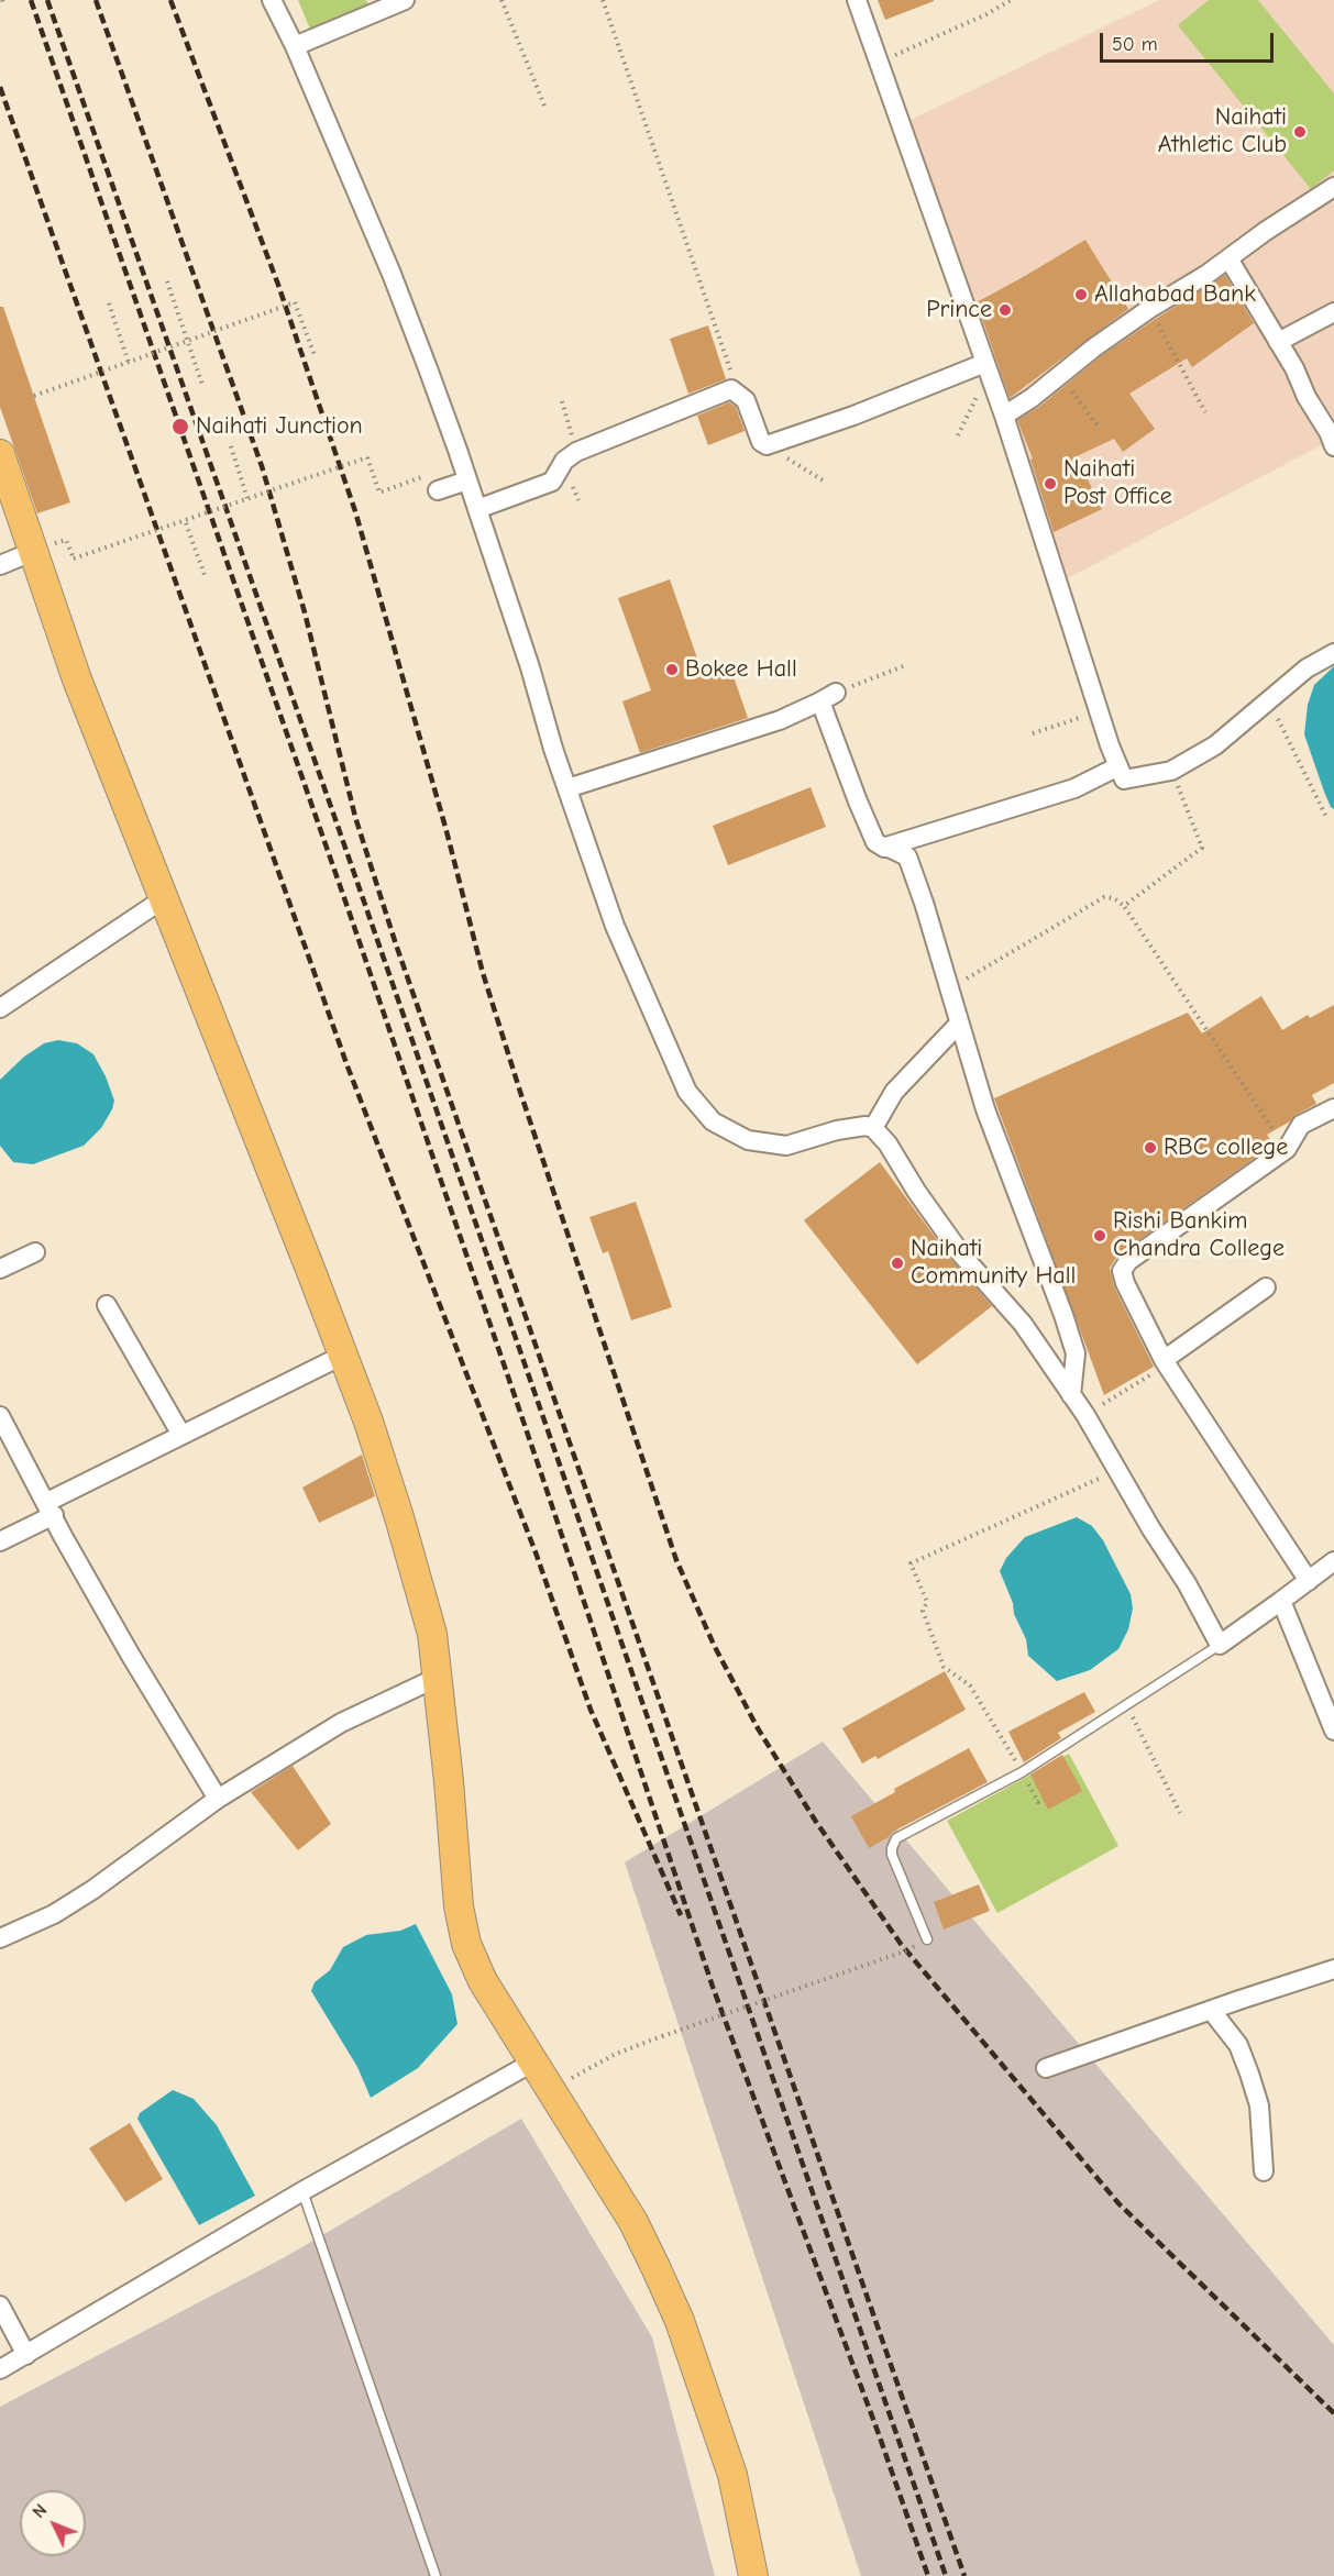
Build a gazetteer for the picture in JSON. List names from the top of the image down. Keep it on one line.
{"places":["Naihati Athletic Club","Allahabad Bank","Prince","Naihati Junction","Naihati Post Office","Bokee Hall","RBC college","Rishi Bankim Chandra College","Naihati Community Hall"],"scale_bar":"50 m","north":"top left"}
